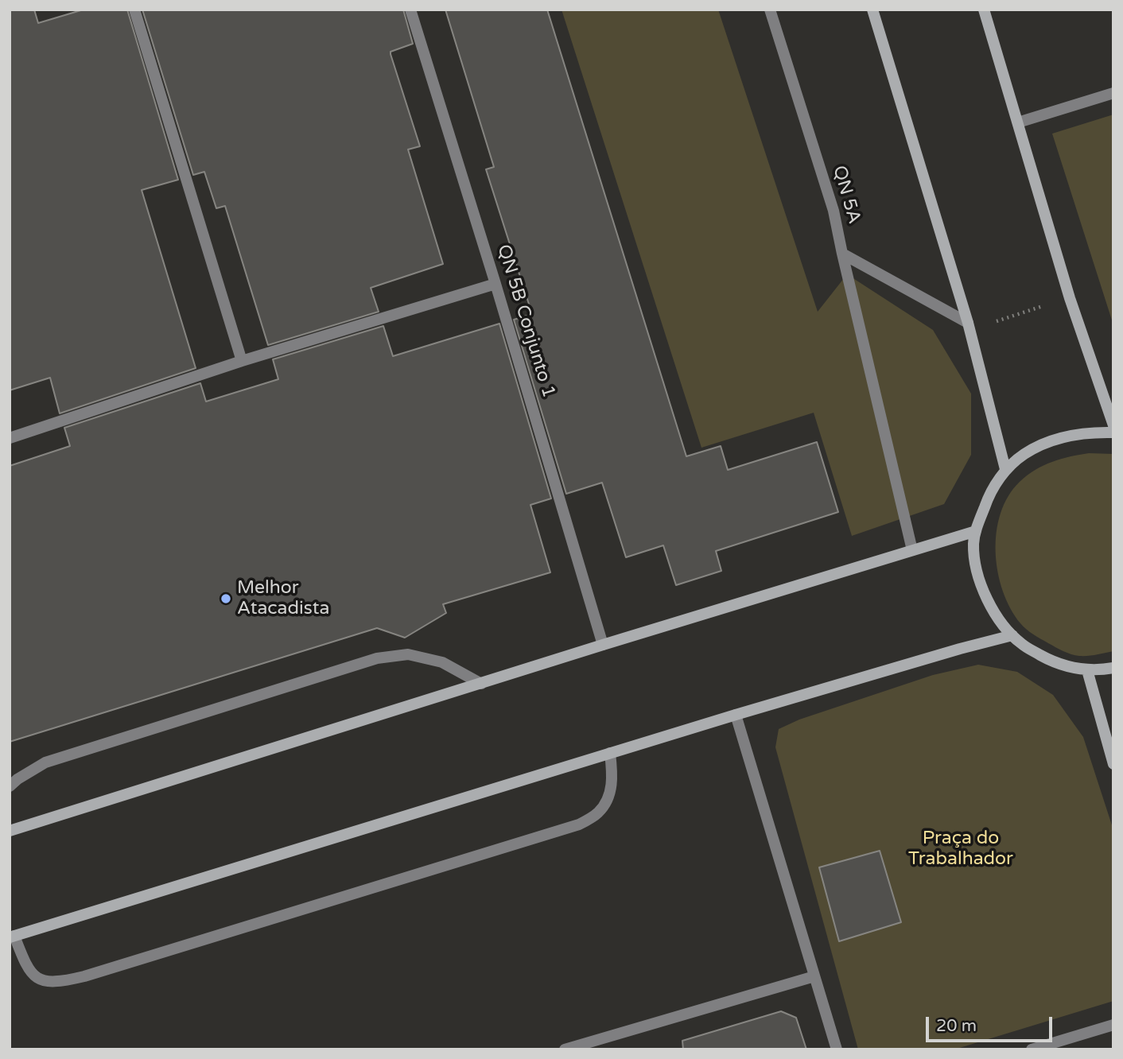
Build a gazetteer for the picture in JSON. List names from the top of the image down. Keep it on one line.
{"streets":{"street":["QN 5A","QN 5B Conjunto 1"]},"parks":["Praça do Trabalhador"],"places":["Melhor Atacadista"],"scale_bar":"20 m"}
